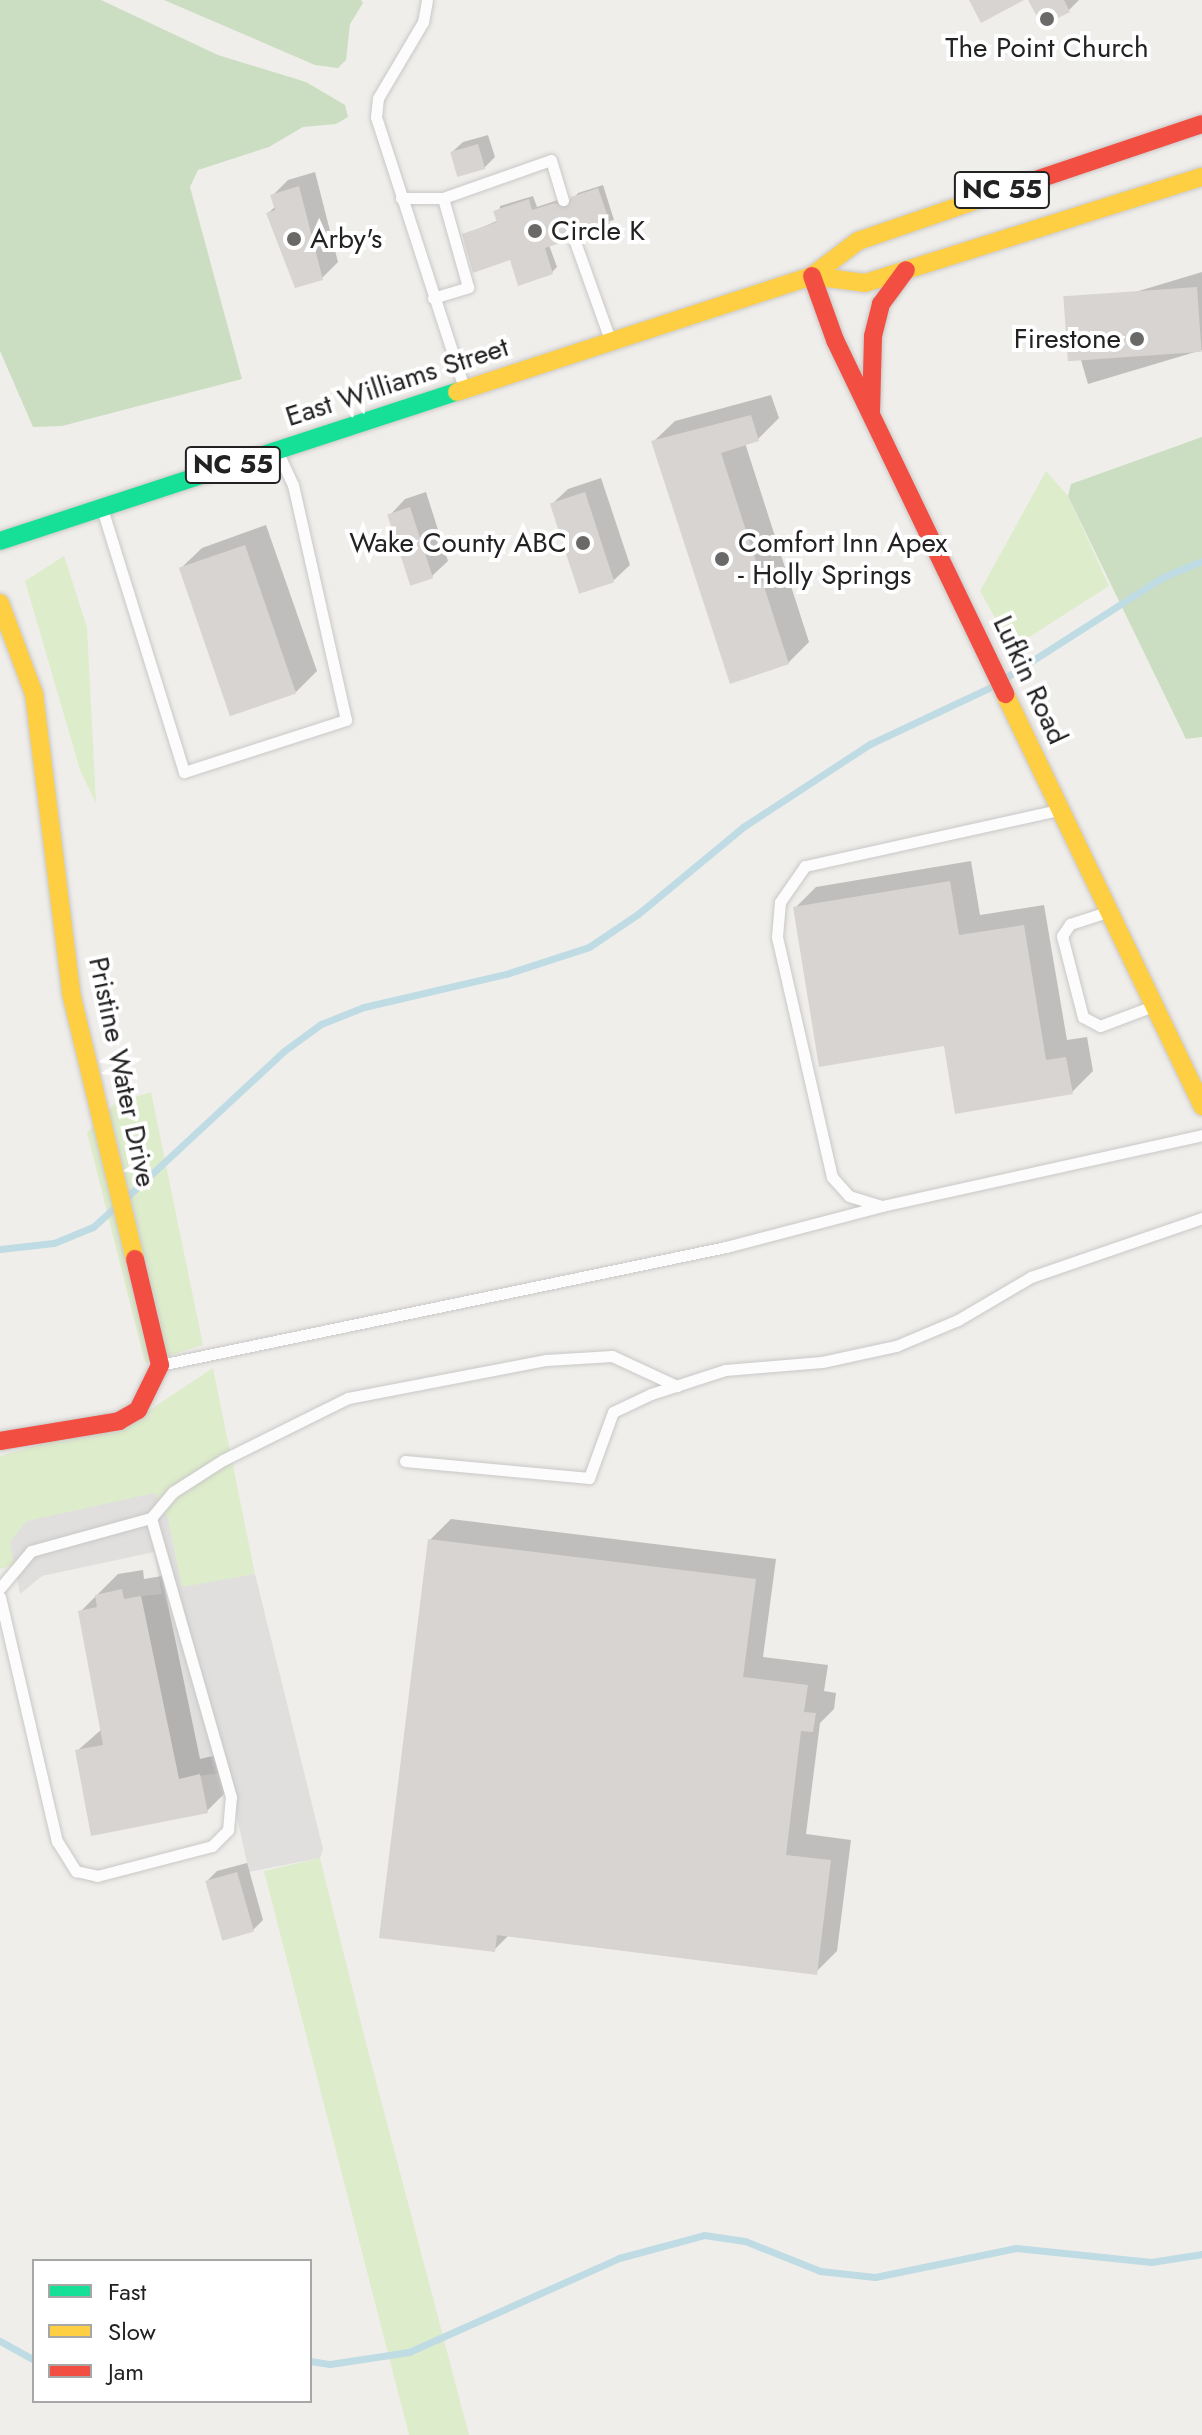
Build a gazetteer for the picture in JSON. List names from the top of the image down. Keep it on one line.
{"streets":{"main road":["NC 55","East Williams Street","Lufkin Road","Pristine Water Drive"]},"crossings":[["East Williams Street","Lufkin Road"]],"places":["The Point Church","Circle K","Arby's","Firestone","Wake County ABC","Comfort Inn Apex - Holly Springs"],"legend":["Fast","Slow","Jam"]}
